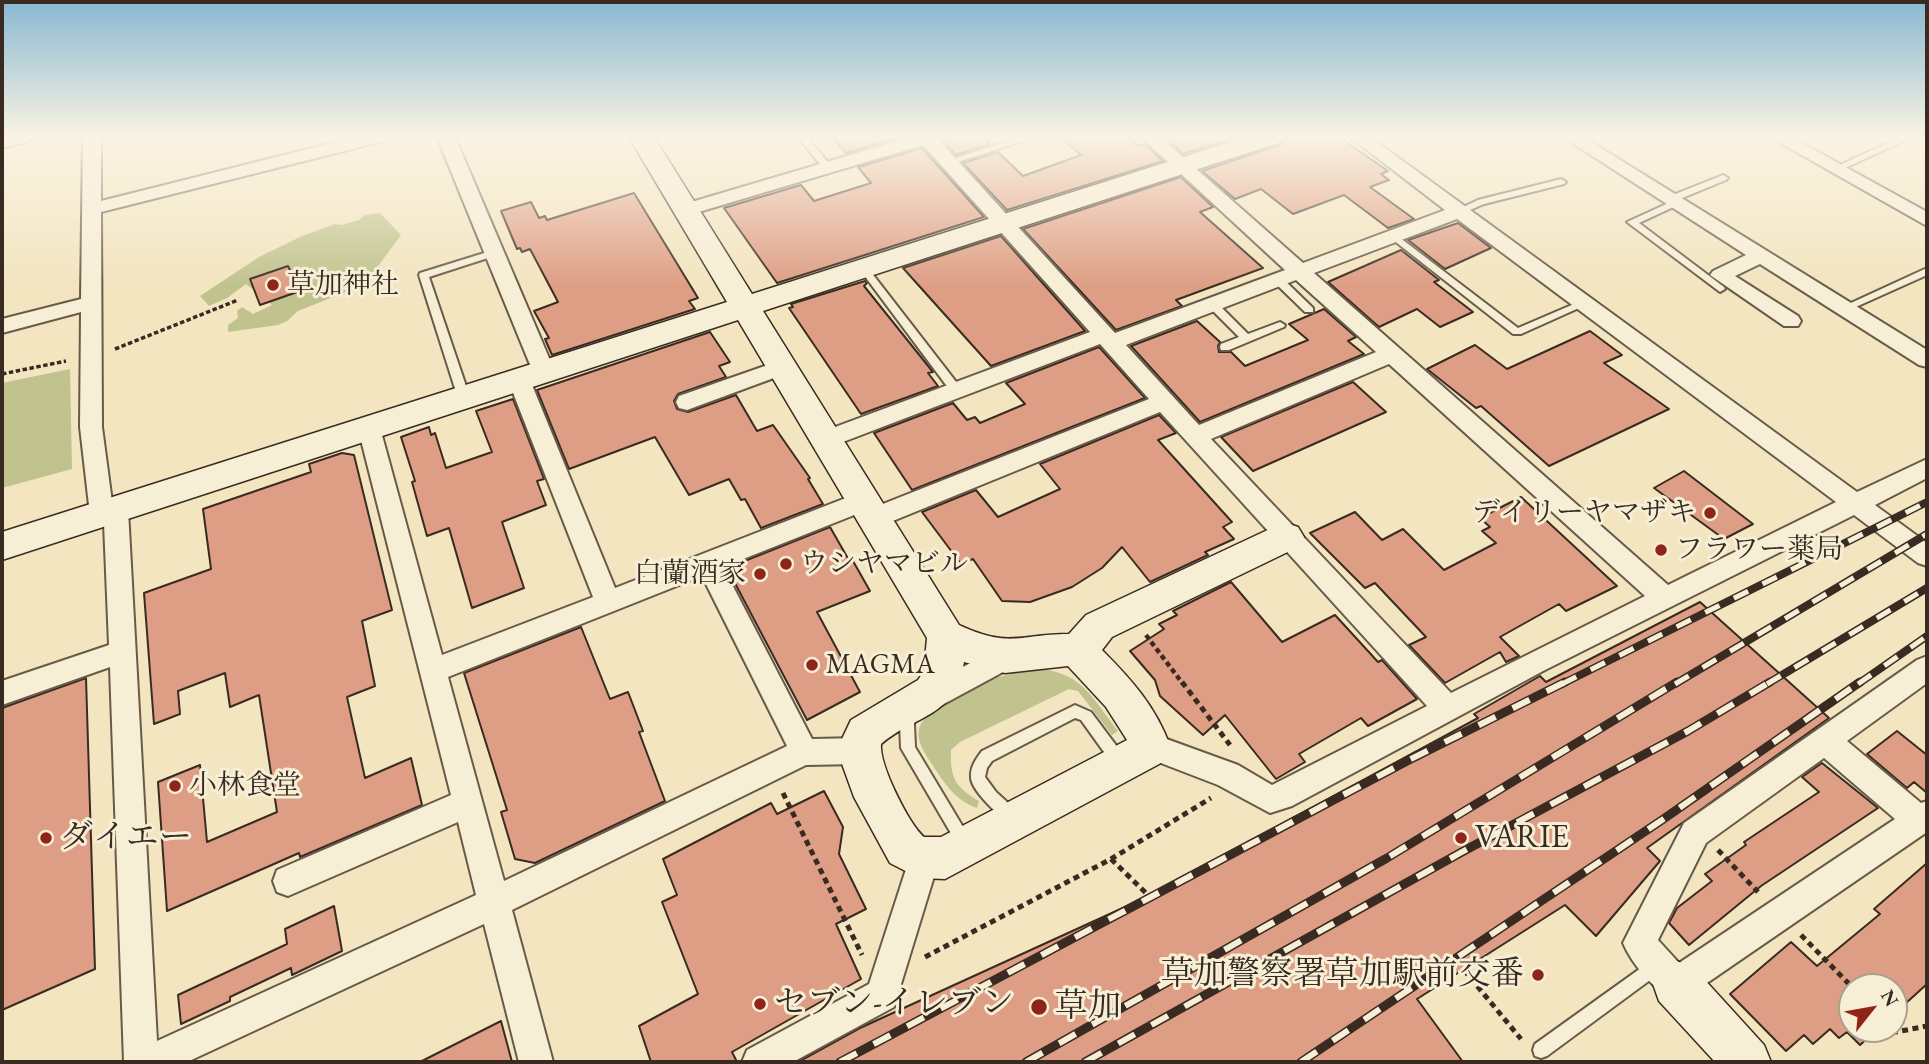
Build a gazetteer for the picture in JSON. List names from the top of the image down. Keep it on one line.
{"places":["草加神社","デイリーヤマザキ","フラワー薬局","ウシヤマビル","白蘭酒家","MAGMA","小林食堂","ダイエー","VARIE","草加警察署草加駅前交番","セブン-イレブン","草加"],"north":"top right"}
